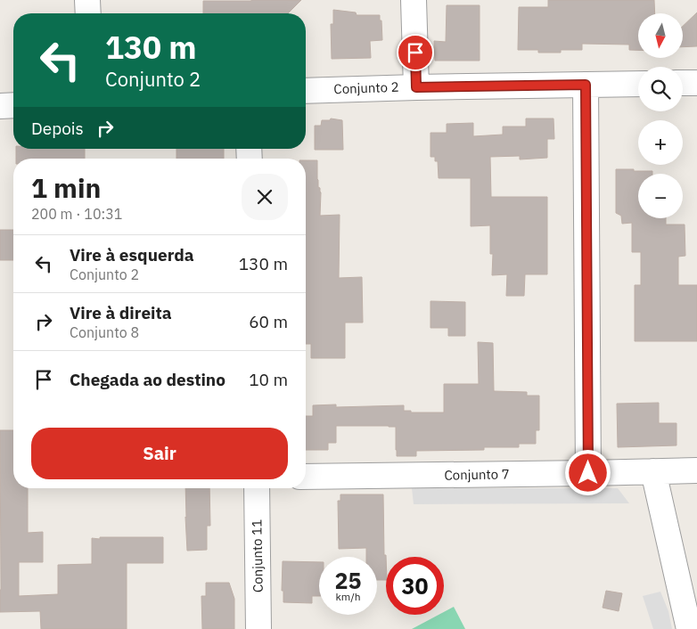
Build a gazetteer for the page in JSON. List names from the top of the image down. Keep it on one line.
{"streets":{"street":["Conjunto 2","Conjunto 7","Conjunto 11"]},"north":"bottom","page":{"map_buttons":["+","−"],"turn":["130 m","Conjunto 2"],"then":"Depois","heading":["1 min","200 m · 10:31"],"list":[{"name":"Vire à esquerda","note":"Conjunto 2","value":"130 m"},{"name":"Vire à direita","note":"Conjunto 8","value":"60 m"},{"name":"Chegada ao destino","value":"10 m"}],"buttons":"Sair","speed":"25 km/h","limit":"30"}}
